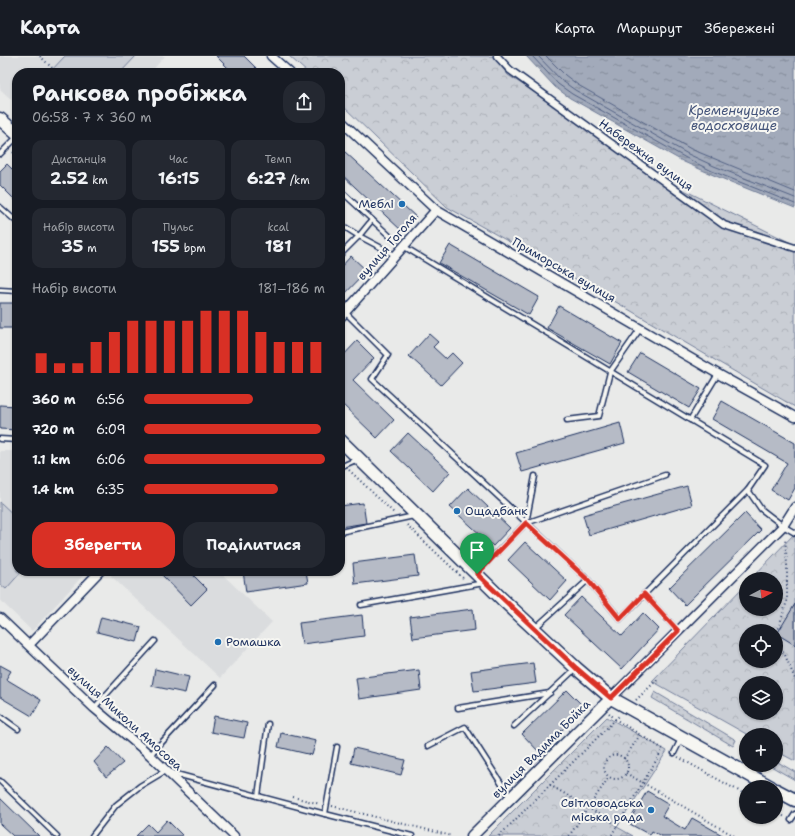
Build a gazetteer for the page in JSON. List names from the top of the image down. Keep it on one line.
{"streets":{"street":["Набережна вулиця","вулиця Гоголя","Приморська вулиця","вулиця Миколи Амосова","вулиця Вадима Бойка"]},"crossings":[["вулиця Гоголя","Приморська вулиця"]],"water":["Кременчуцьке водосховище"],"places":["Меблі","Ощадбанк","Ромашка","Світловодська міська рада"],"north":"right","page":{"header":"Карта","nav":["Карта","Маршрут","Збережені"],"heading":["Ранкова пробіжка","06:58 · 7 × 360 m"],"stats":[["Дистанція","2.52 km"],["Час","16:15"],["Темп","6:27 /km"],["Набір висоти","35 m"],["Пульс","155 bpm"],["kcal","181"]],"chart":["Набір висоти","181–186 m"],"list":[{"name":"360 m","note":"6:56"},{"name":"720 m","note":"6:09"},{"name":"1.1 km","note":"6:06"},{"name":"1.4 km","note":"6:35"}],"buttons":["Зберегти","Поділитися"],"map_buttons":["+","−"]}}
